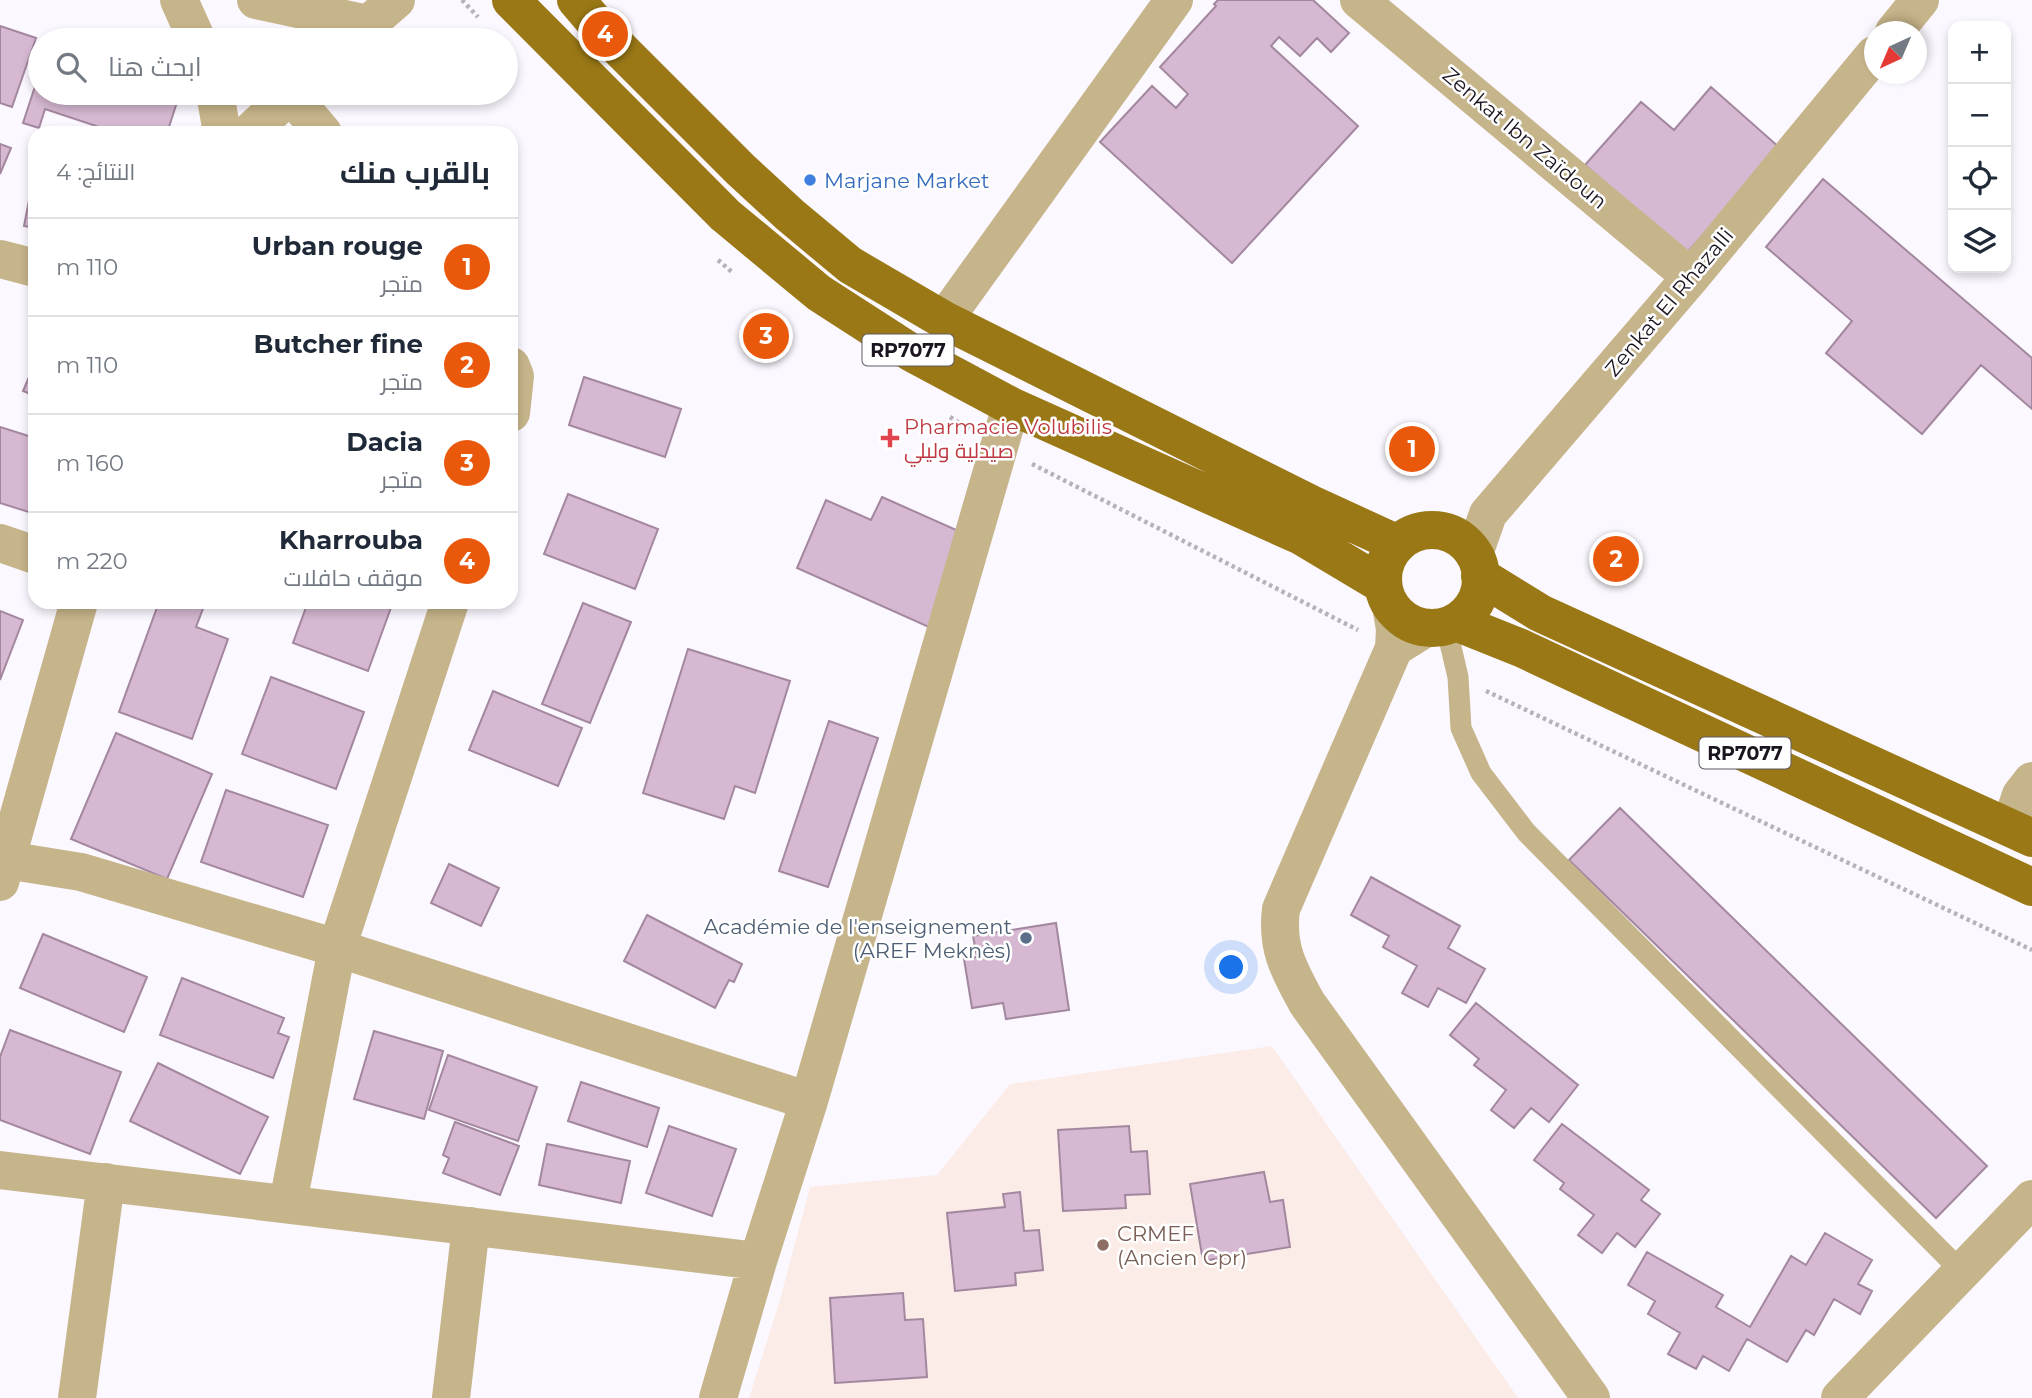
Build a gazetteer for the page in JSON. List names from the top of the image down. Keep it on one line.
{"streets":{"main road":["RP7077"],"street":["Zenkat Ibn Zaïdoun","Zenkat El Rhazalli"]},"crossings":[["Zenkat Ibn Zaïdoun","Zenkat El Rhazalli"],["Zenkat El Rhazalli","RP7077"]],"places":{"other":["Marjane Market","Académie de l'enseignement (AREF Meknès)","CRMEF (Ancien Cpr)"],"health":["Pharmacie Volubilis صيدلية وليلي"]},"north":"bottom left","page":{"pins":["4","3","1","2"],"map_buttons":["+","−"],"search":"ابحث هنا","heading":["بالقرب منك","النتائج: 4"],"list":[{"mark":"1","name":"Urban rouge","note":"متجر","value":"110 m"},{"mark":"2","name":"Butcher fine","note":"متجر","value":"110 m"},{"mark":"3","name":"Dacia","note":"متجر","value":"160 m"},{"mark":"4","name":"Kharrouba","note":"موقف حافلات","value":"220 m"}]}}
